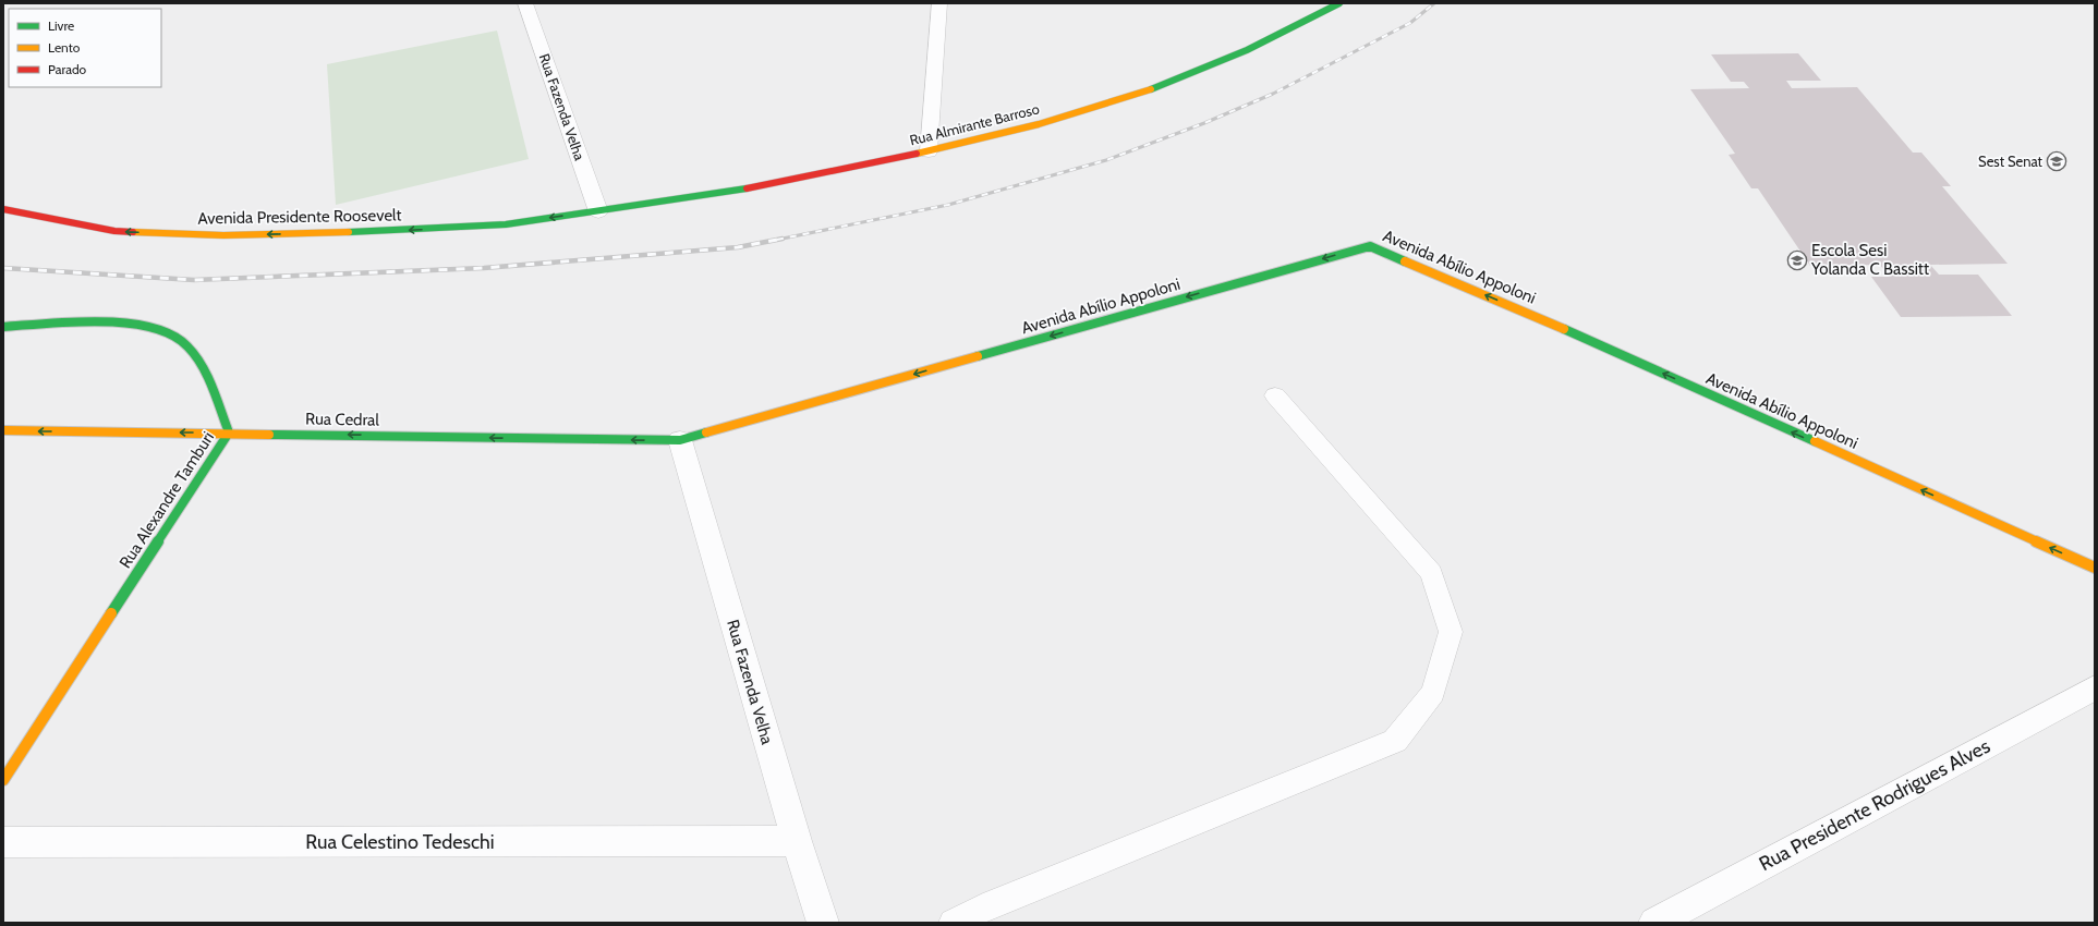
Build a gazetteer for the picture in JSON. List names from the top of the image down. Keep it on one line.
{"streets":{"street":["Rua Fazenda Velha","Rua Almirante Barroso","Avenida Presidente Roosevelt","Avenida Abílio Appoloni","Rua Cedral","Rua Alexandre Tamburi","Rua Presidente Rodrigues Alves","Rua Celestino Tedeschi"]},"crossings":[["Rua Fazenda Velha","Rua Almirante Barroso"],["Rua Fazenda Velha","Avenida Presidente Roosevelt"],["Rua Fazenda Velha","Avenida Abílio Appoloni"],["Rua Fazenda Velha","Rua Cedral"],["Rua Fazenda Velha","Rua Celestino Tedeschi"],["Rua Almirante Barroso","Avenida Presidente Roosevelt"],["Avenida Abílio Appoloni","Rua Cedral"],["Rua Cedral","Rua Alexandre Tamburi"]],"one_way":["Avenida Presidente Roosevelt","Avenida Abílio Appoloni","Rua Cedral"],"places":{"school or university":["Sest Senat","Escola Sesi Yolanda C Bassitt"]},"legend":["Livre","Lento","Parado"]}
